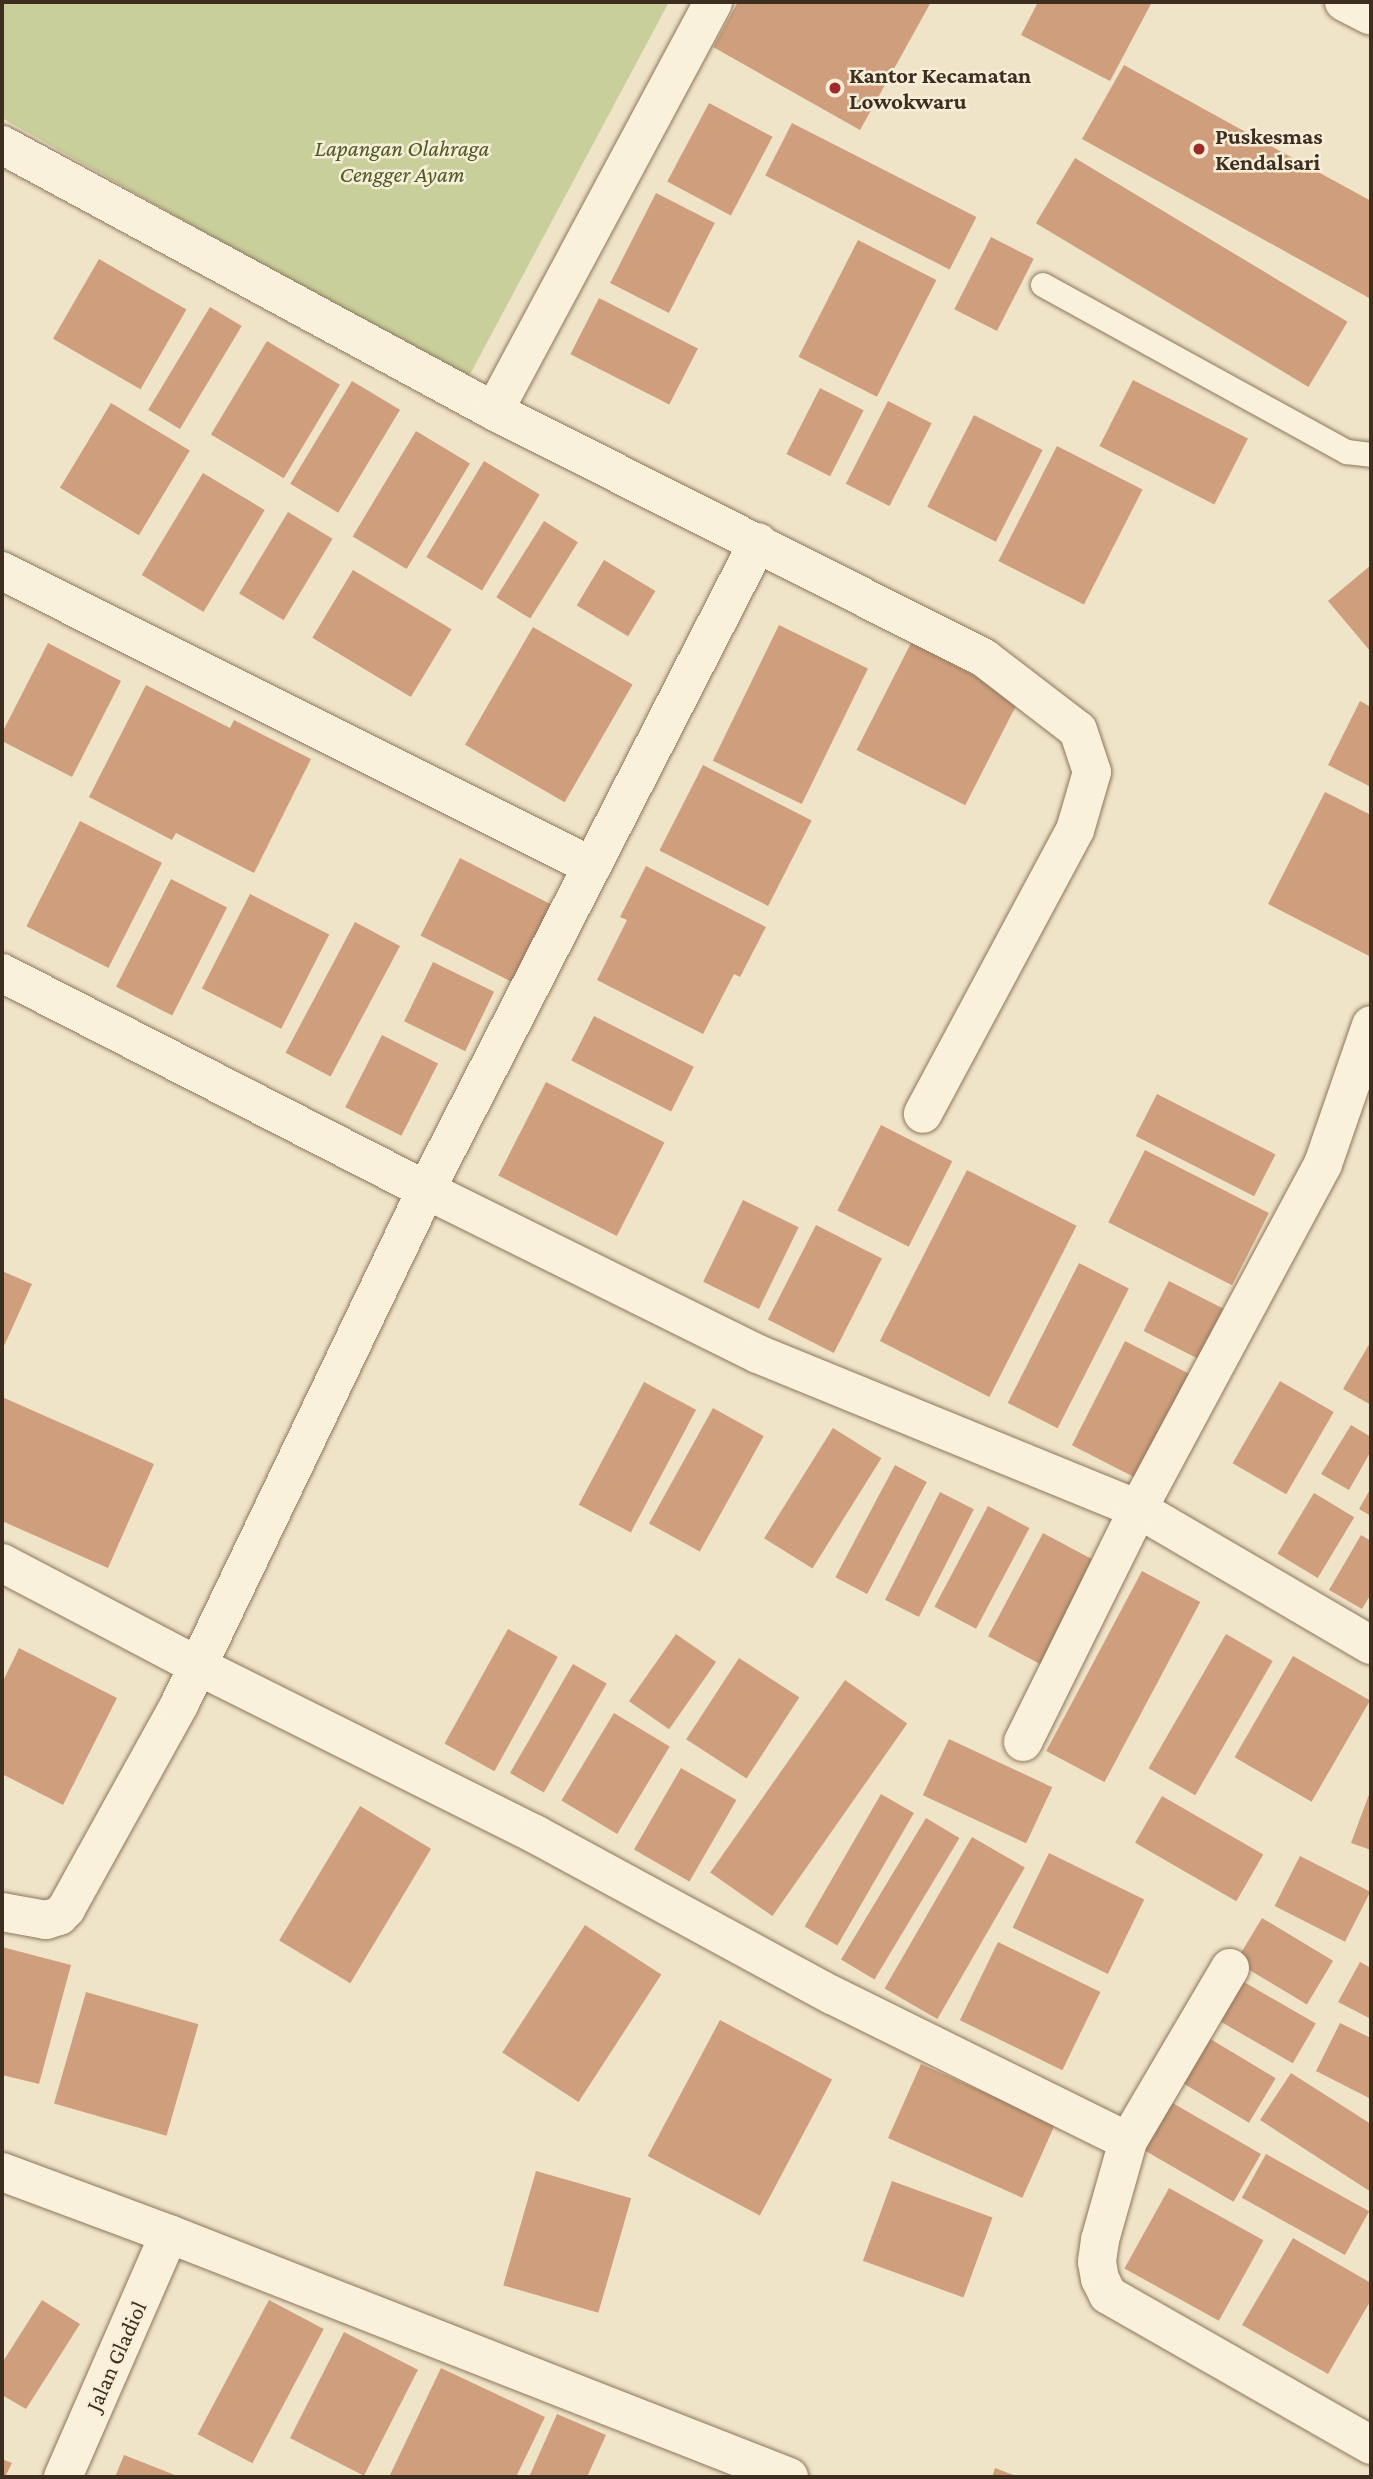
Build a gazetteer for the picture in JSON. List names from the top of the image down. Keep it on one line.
{"streets":{"street":["Jalan Gladiol"]},"parks":["Lapangan Olahraga Cengger Ayam"],"places":["Kantor Kecamatan Lowokwaru","Puskesmas Kendalsari"]}
